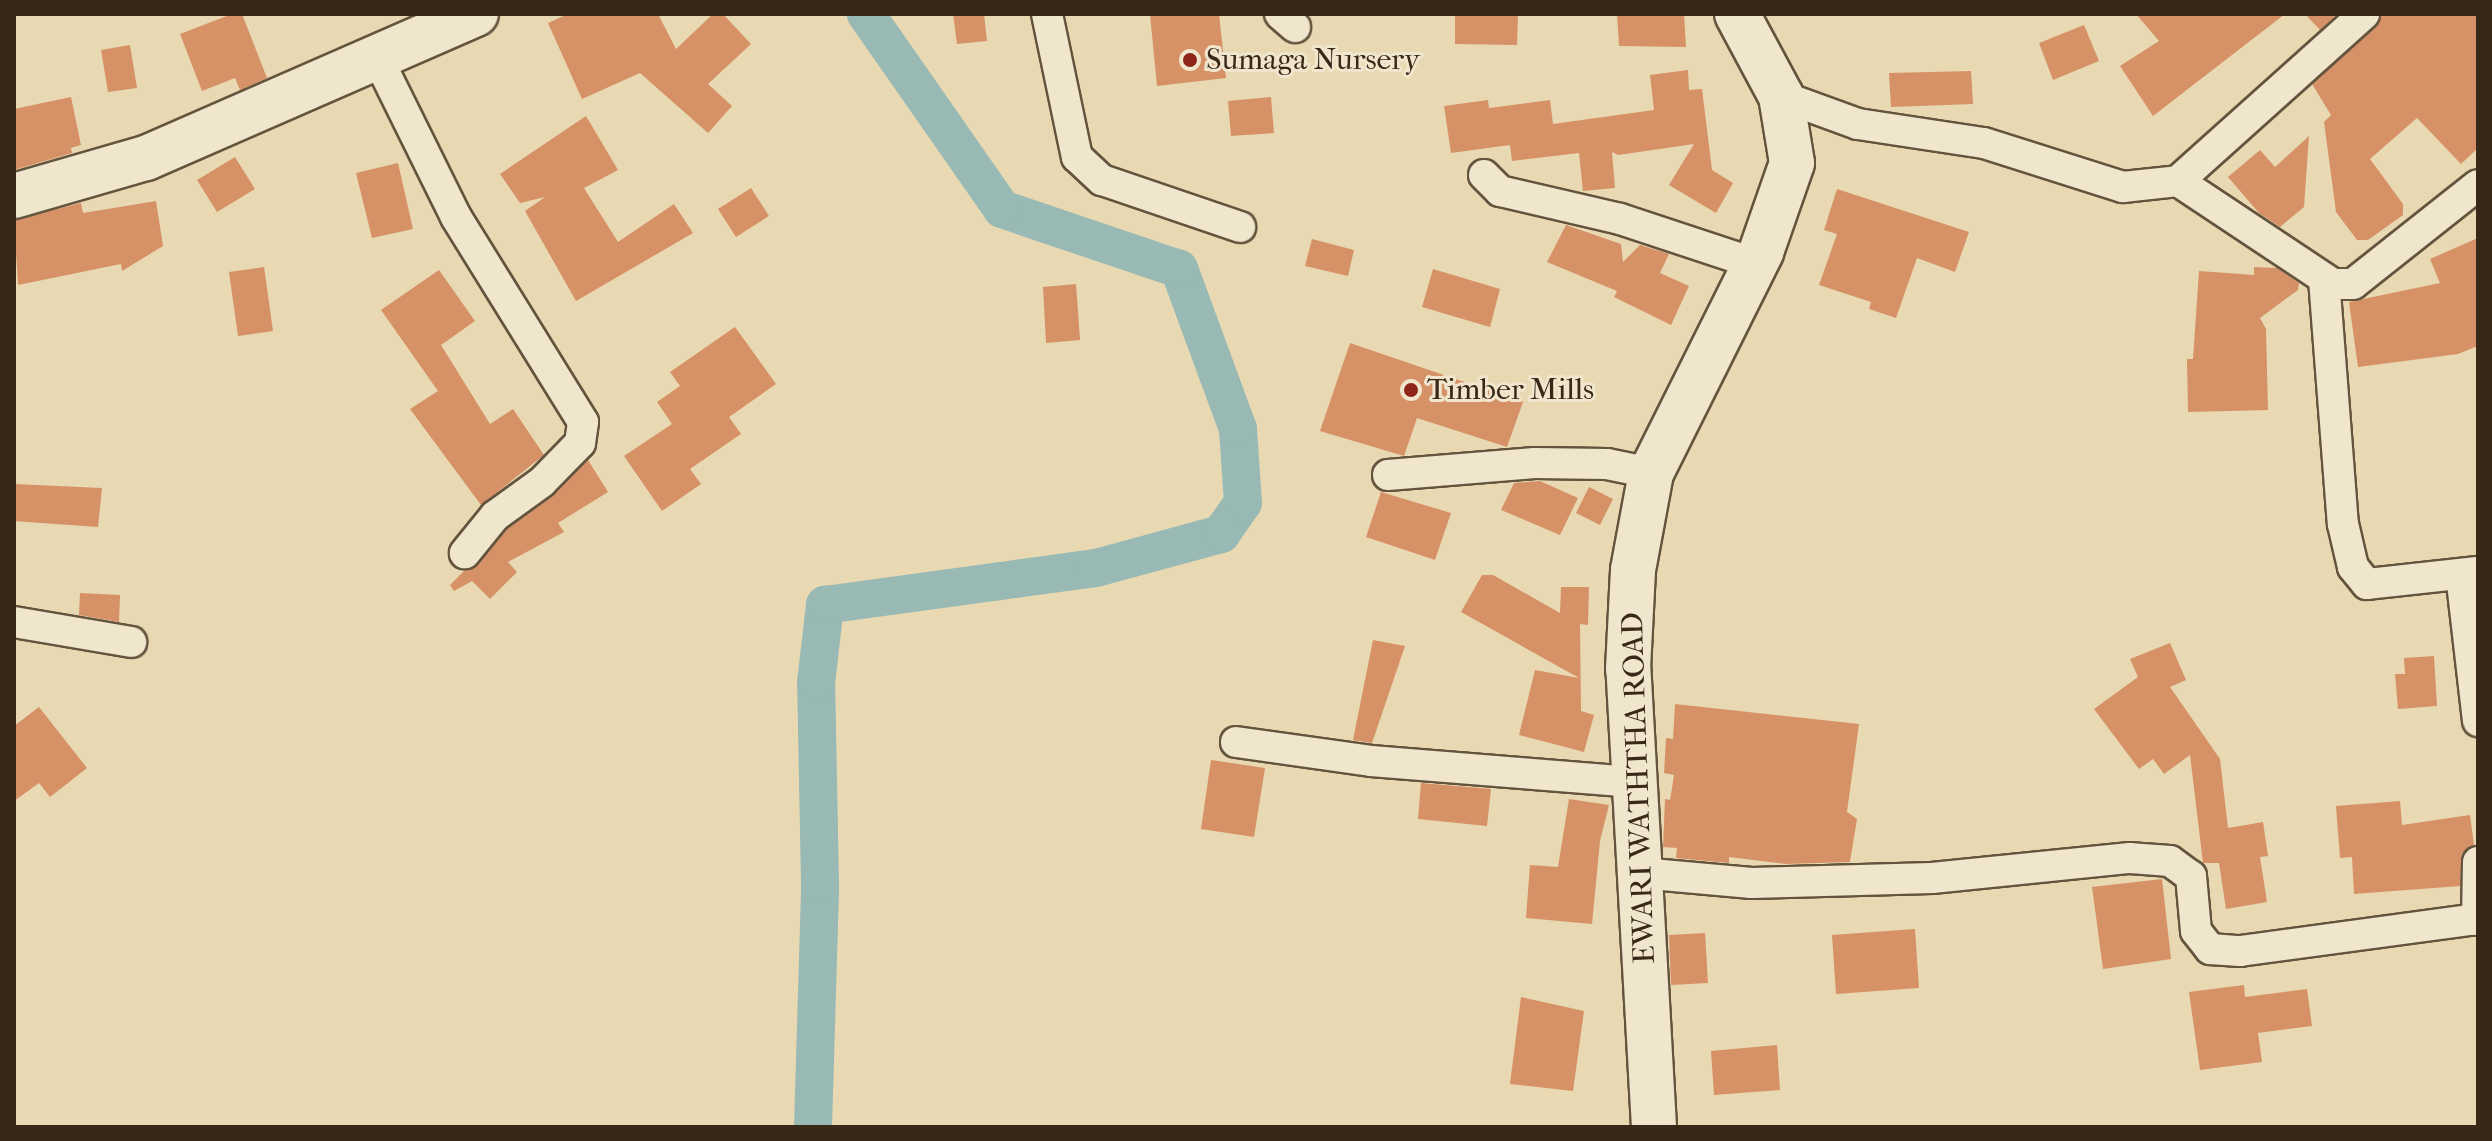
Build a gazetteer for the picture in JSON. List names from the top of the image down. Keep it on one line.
{"streets":{"street":["EWARI WATHTHA ROAD"]},"places":["Sumaga Nursery","Timber Mills"]}
